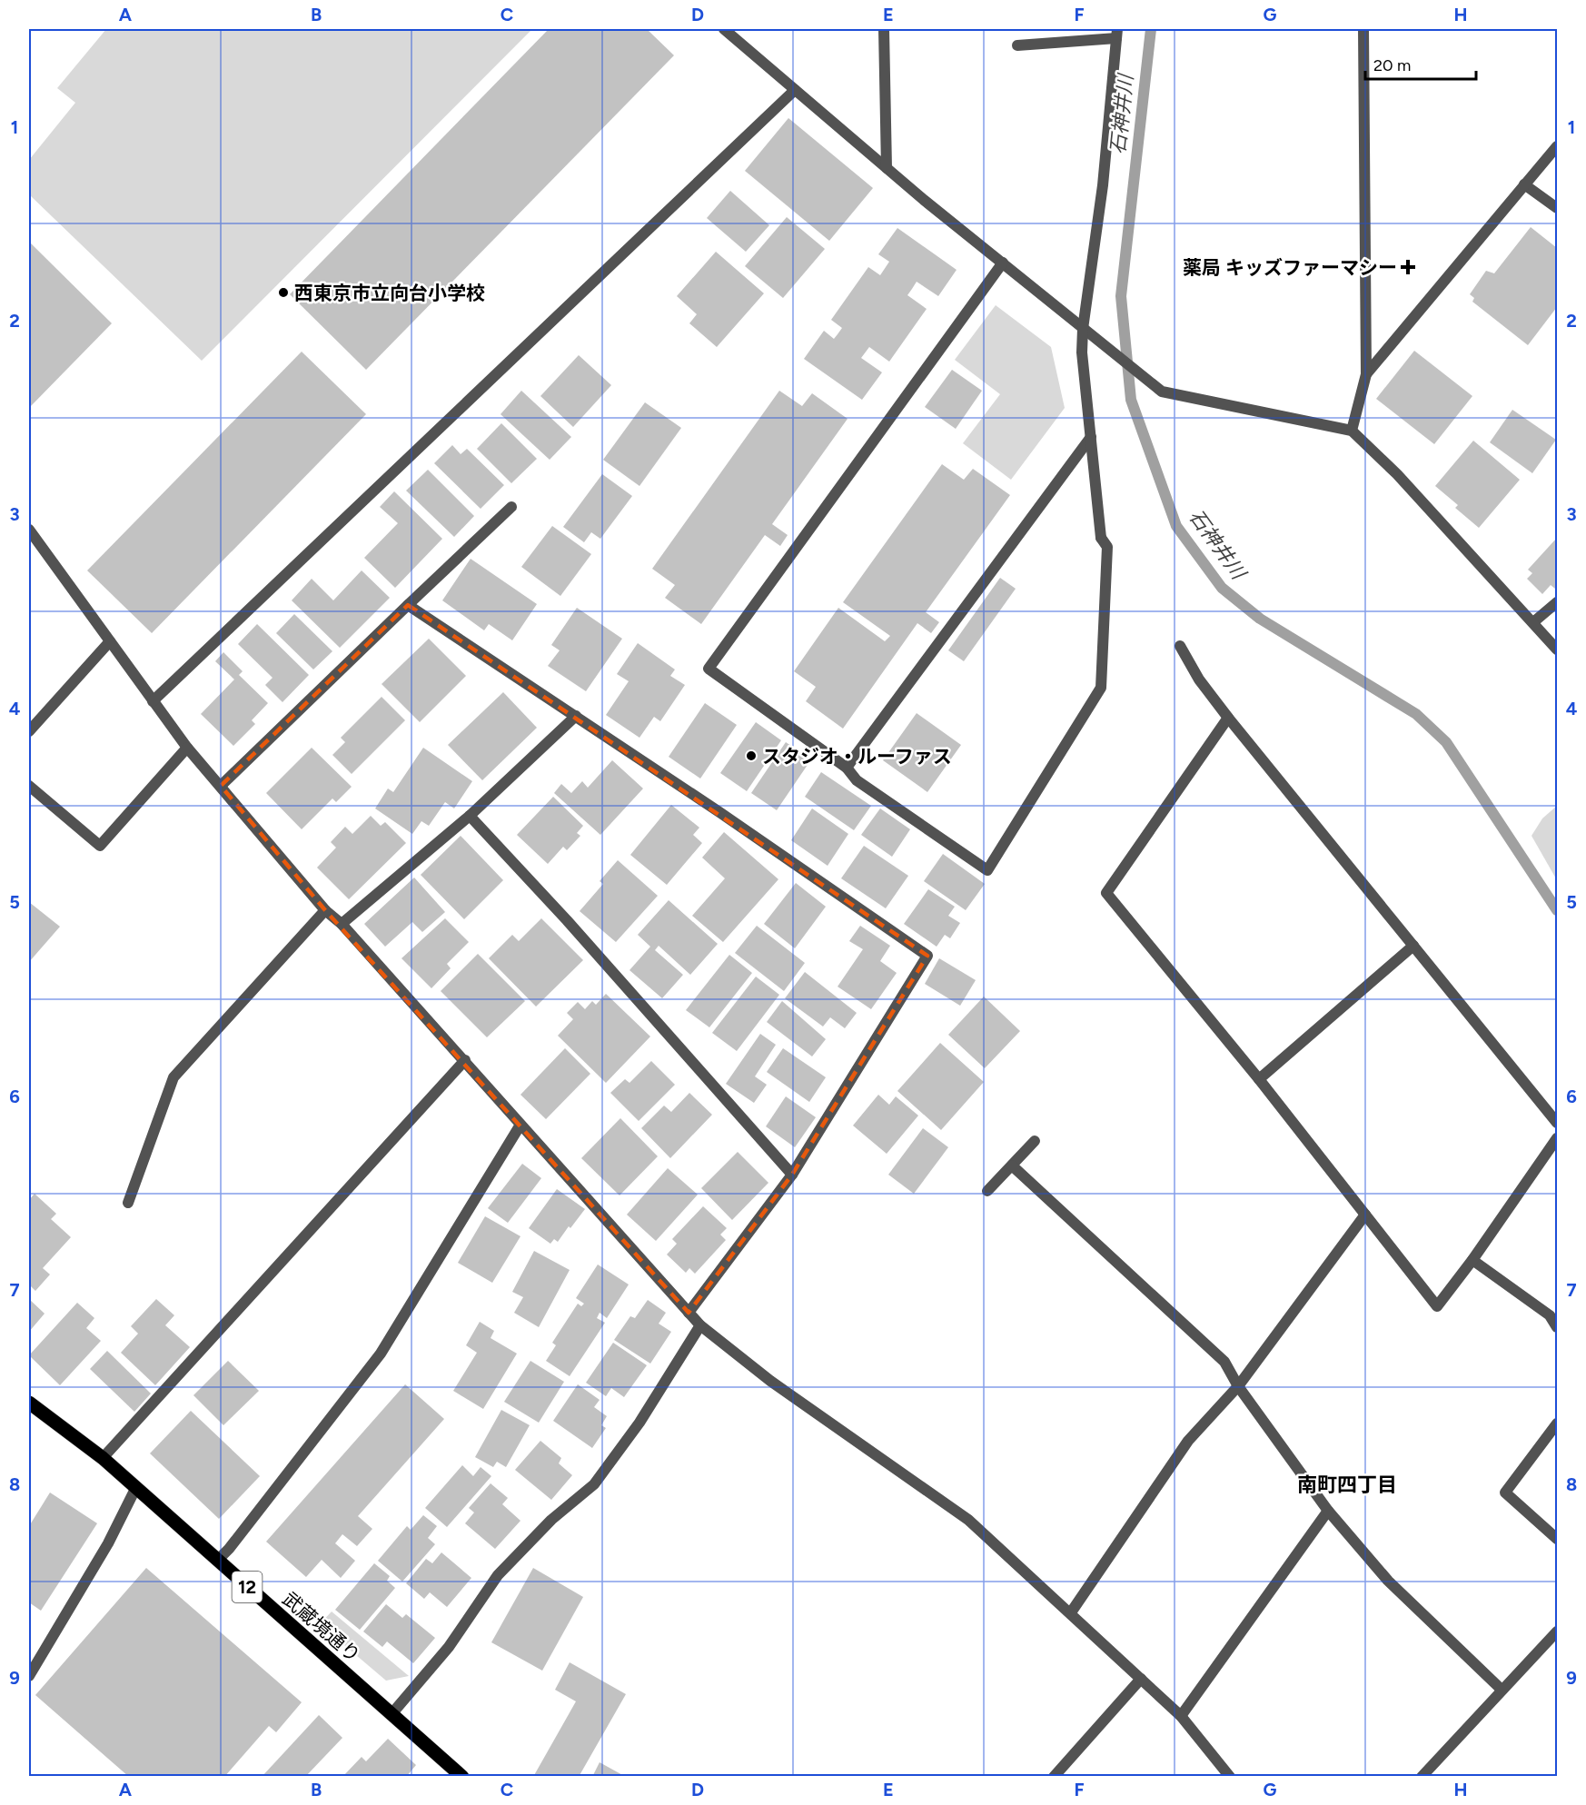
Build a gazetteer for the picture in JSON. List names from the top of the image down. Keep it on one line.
{"streets":{"main road":["12","武蔵境通り"]},"districts":["南町四丁目"],"water":["石神井川"],"places":{"health":["薬局 キッズファーマシー"],"other":["西東京市立向台小学校","スタジオ・ルーファス"]},"scale_bar":"20 m","grid":{"columns":["A","B","C","D","E","F","G","H"],"rows":["1","2","3","4","5","6","7","8","9"]}}
